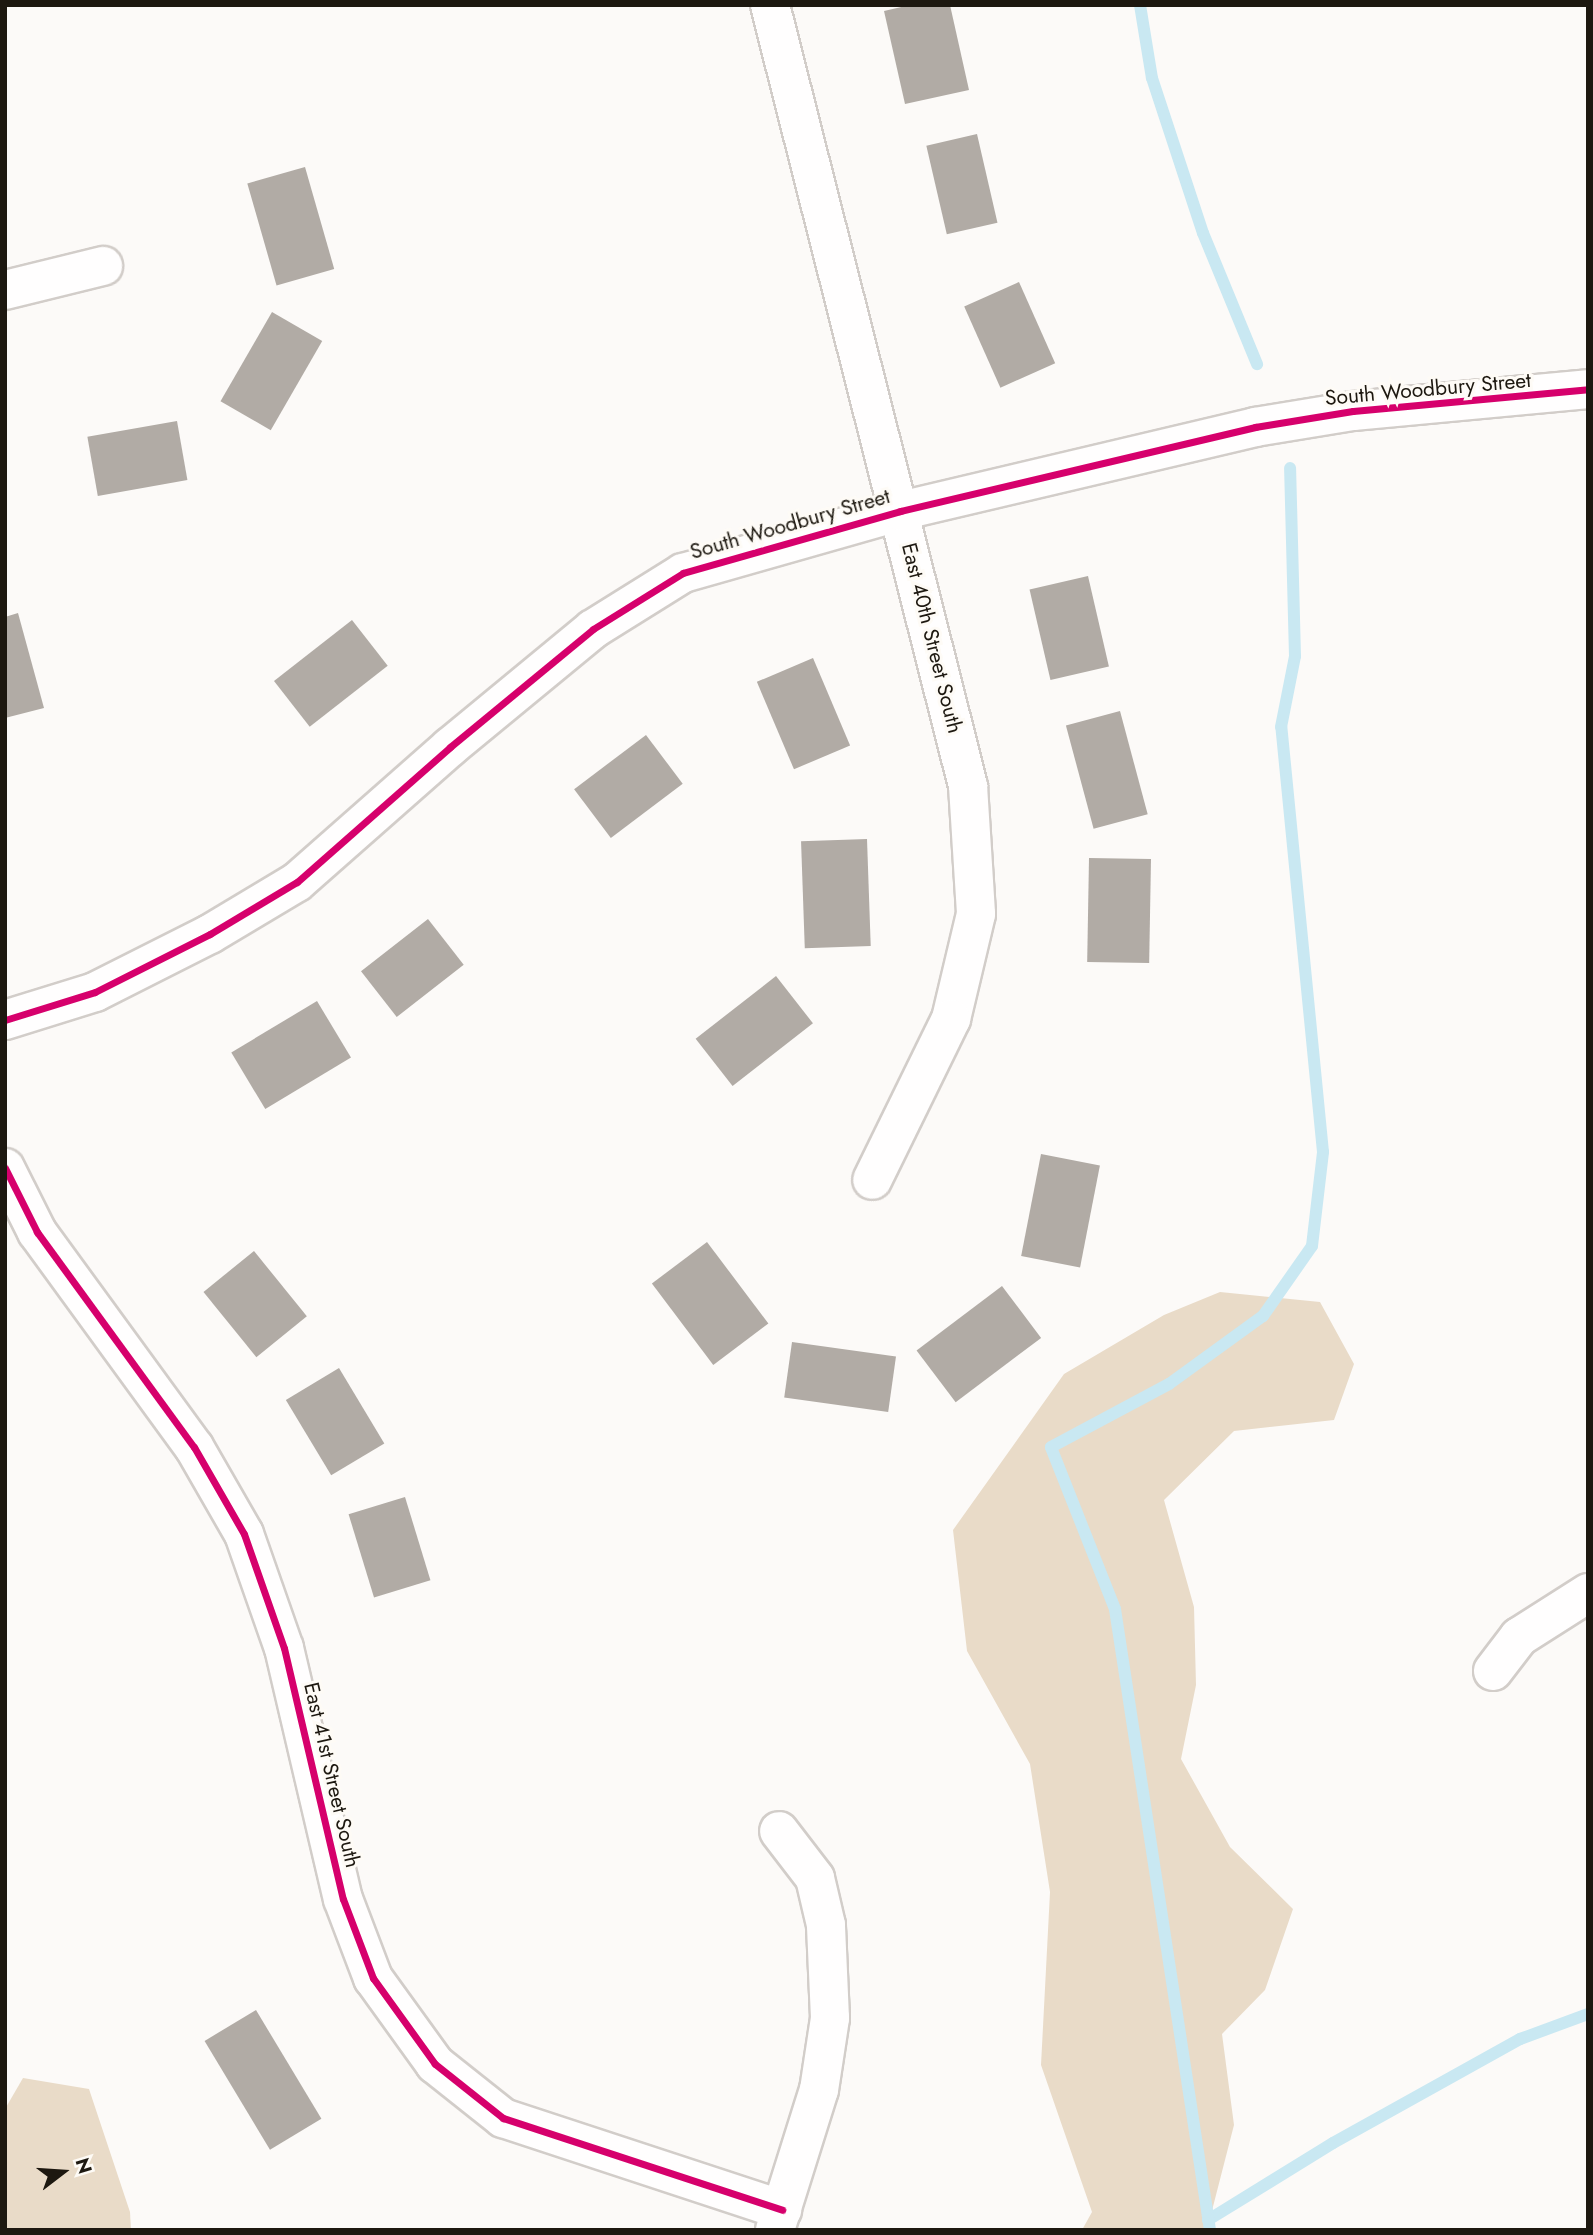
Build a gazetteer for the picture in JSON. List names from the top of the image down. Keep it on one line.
{"streets":{"street":["South Woodbury Street","East 40th Street South","East 41st Street South"]},"crossings":[["South Woodbury Street","East 40th Street South"]],"north":"right"}
